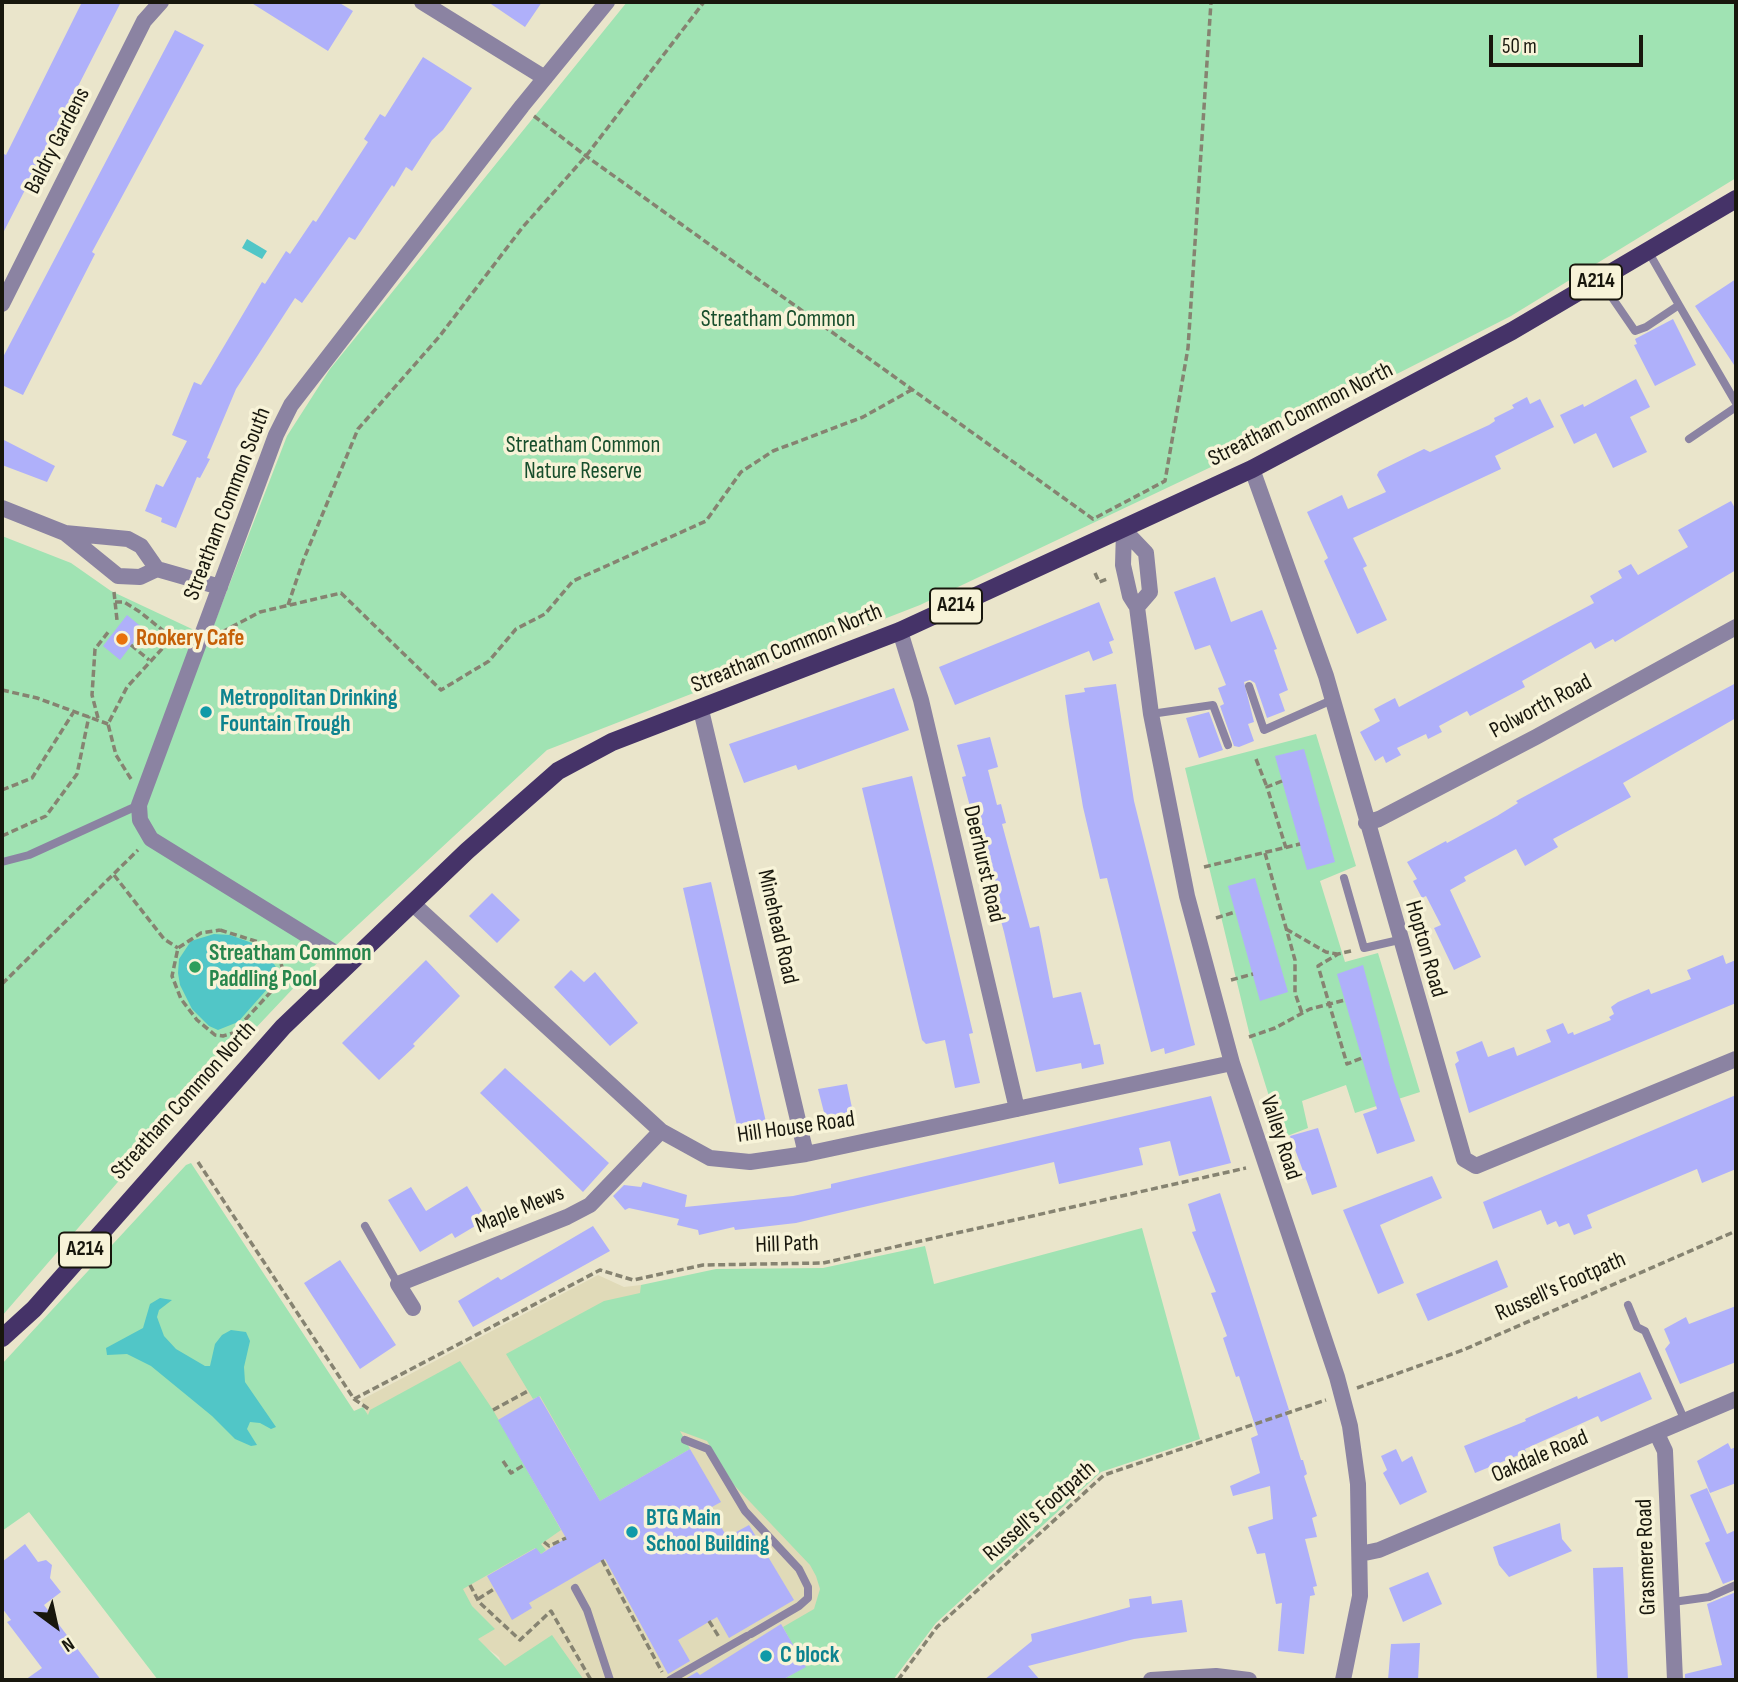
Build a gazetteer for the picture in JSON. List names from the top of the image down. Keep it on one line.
{"streets":{"main road":["A214","Streatham Common North"],"street":["Baldry Gardens","Streatham Common South","Polworth Road","Deerhurst Road","Minehead Road","Hopton Road","Hill House Road","Valley Road","Maple Mews","Oakdale Road","Grasmere Road"],"path":["Hill Path","Russell's Footpath"]},"crossings":[["Streatham Common North","Deerhurst Road"],["Streatham Common North","Minehead Road"],["Streatham Common North","Hopton Road"],["Streatham Common North","Hill House Road"],["Streatham Common North","Valley Road"],["Polworth Road","Hopton Road"],["Deerhurst Road","Hill House Road"],["Minehead Road","Hill House Road"],["Hill House Road","Valley Road"],["Hill House Road","Maple Mews"],["Valley Road","Oakdale Road"],["Oakdale Road","Grasmere Road"]],"parks":["Streatham Common","Streatham Common Nature Reserve"],"places":["Rookery Cafe","Metropolitan Drinking Fountain Trough","Streatham Common Paddling Pool","BTG Main School Building","C block"],"scale_bar":"50 m","north":"bottom right"}
